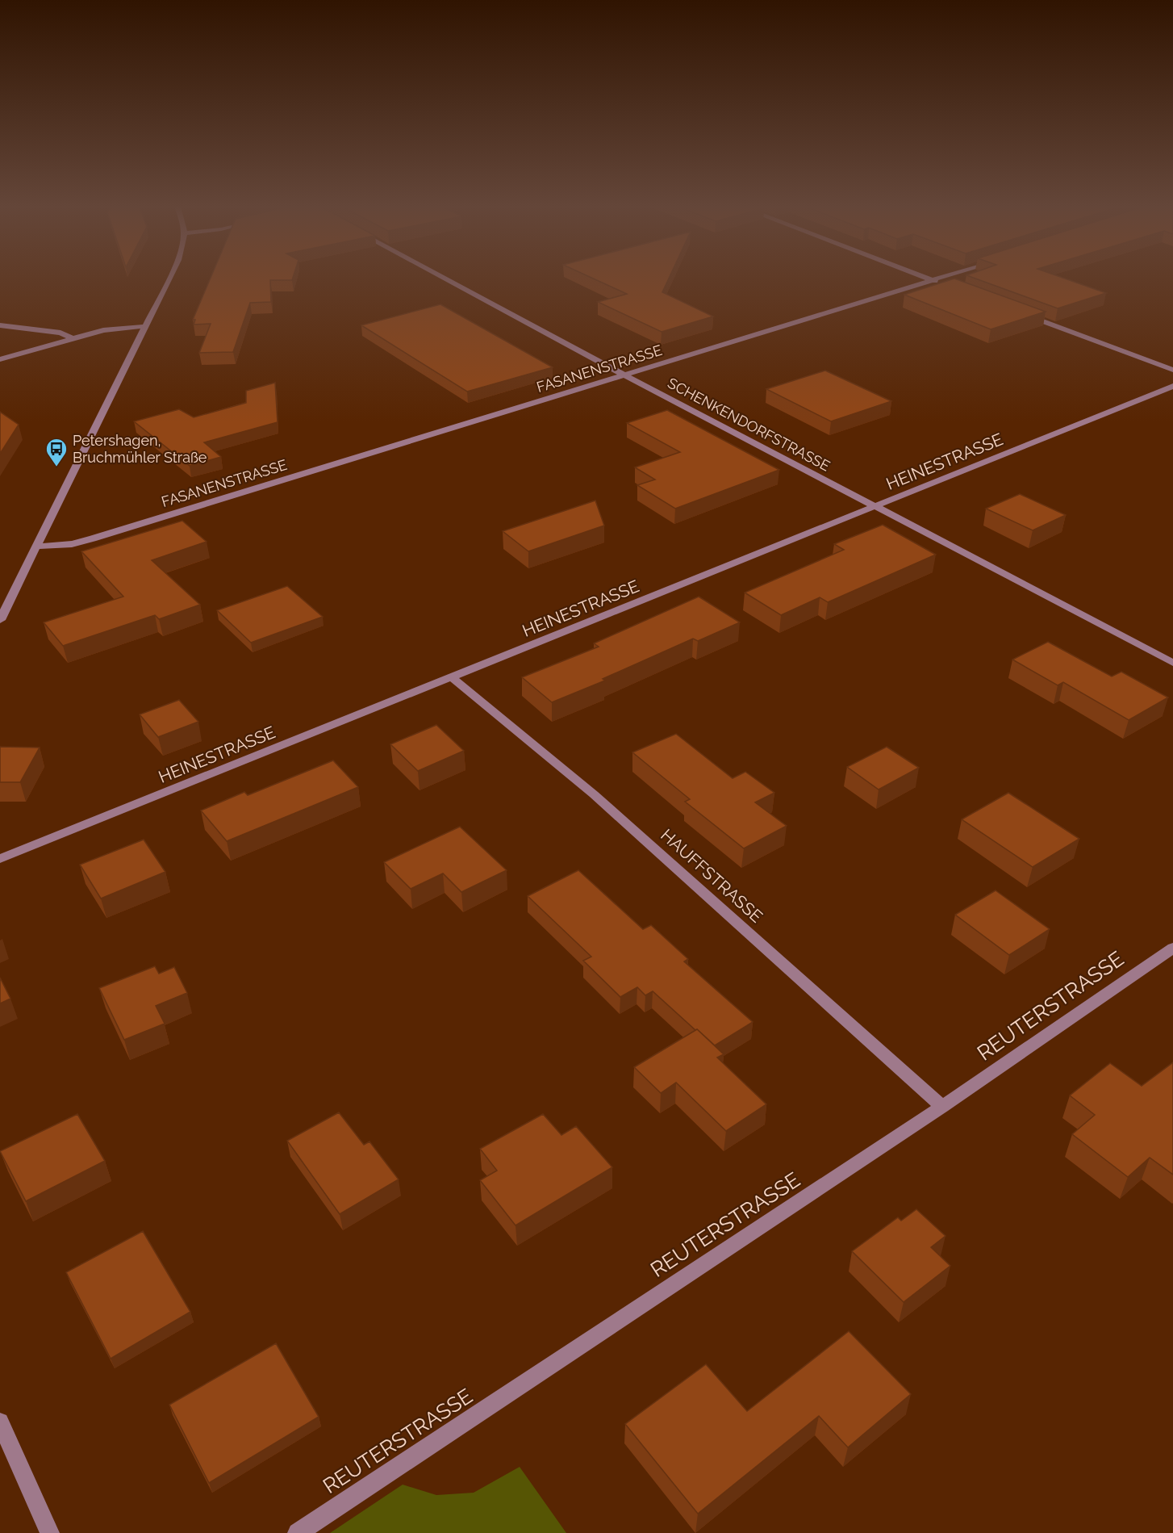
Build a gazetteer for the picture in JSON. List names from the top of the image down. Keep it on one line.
{"streets":{"street":["FASANENSTRASSE","SCHENKENDORFSTRASSE","HEINESTRASSE","HAUFFSTRASSE","REUTERSTRASSE"]},"crossings":[["FASANENSTRASSE","SCHENKENDORFSTRASSE"],["SCHENKENDORFSTRASSE","HEINESTRASSE"],["HEINESTRASSE","HAUFFSTRASSE"],["HAUFFSTRASSE","REUTERSTRASSE"]],"places":{"bus stop":["Petershagen, Bruchmühler Straße"]}}
